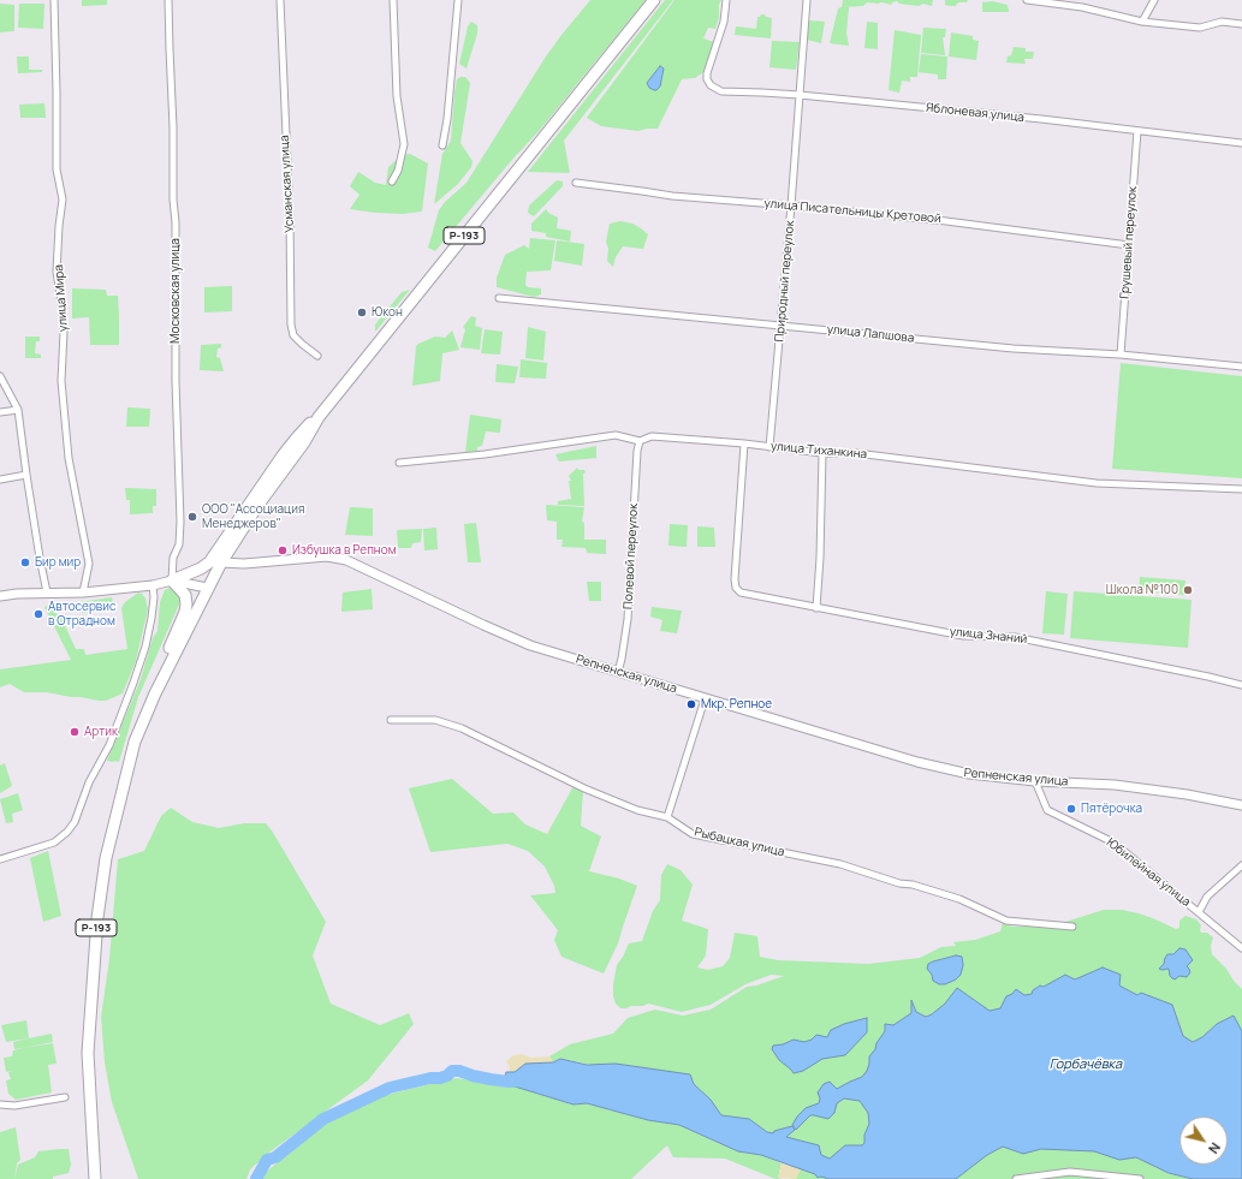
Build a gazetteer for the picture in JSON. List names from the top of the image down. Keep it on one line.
{"streets":{"highway":["Р-193"],"street":["Яблоневая улица","Усманская улица","улица Писательницы Кретовой","Грушевый переулок","Природный переулок","Московская улица","улица Мира","улица Лапшова","улица Тиханкина","Полевой переулок","улица Знаний","Репненская улица","Рыбацкая улица","Юбилейная улица"]},"crossings":[["Яблоневая улица","Грушевый переулок"],["Яблоневая улица","Природный переулок"],["улица Писательницы Кретовой","Грушевый переулок"],["улица Писательницы Кретовой","Природный переулок"],["Р-193","Репненская улица"],["Грушевый переулок","улица Лапшова"],["Природный переулок","улица Лапшова"],["Природный переулок","улица Тиханкина"],["улица Тиханкина","Полевой переулок"],["улица Тиханкина","улица Знаний"],["Полевой переулок","Репненская улица"],["Репненская улица","Юбилейная улица"]],"water":["Горбачёвка"],"places":["Юкон","ООО \"Ассоциация Менеджеров\"","Избушка в Репном","Бир мир","Школа №100","Автосервис в Отрадном","Мкр. Репное","Артик","Пятёрочка"],"north":"bottom right"}
